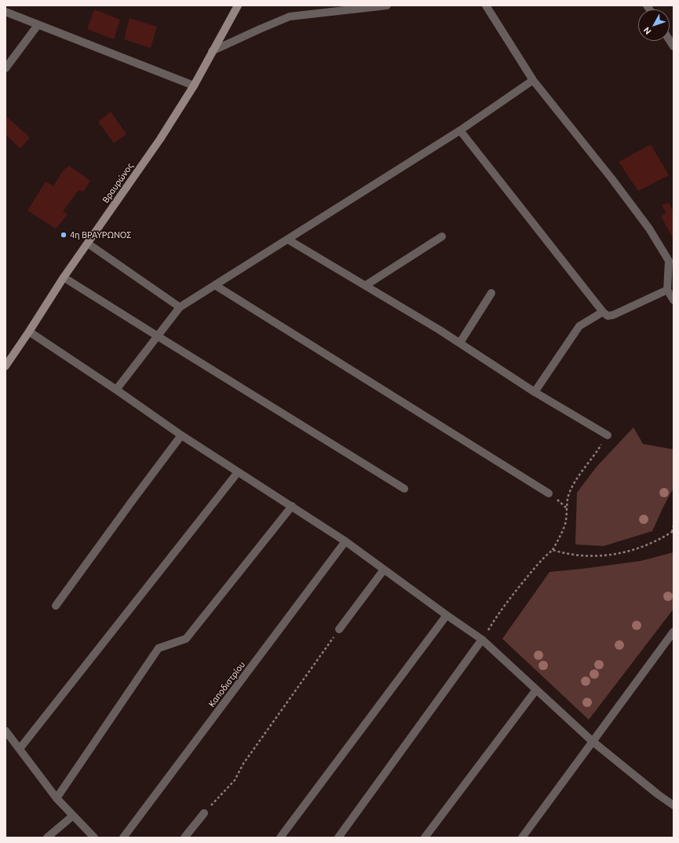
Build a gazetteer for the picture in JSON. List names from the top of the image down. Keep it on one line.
{"streets":{"main road":["Βραυρώνος"],"street":["Καποδιστρίου"]},"places":["4η ΒΡΑΥΡΩΝΟΣ"],"north":"bottom left"}
